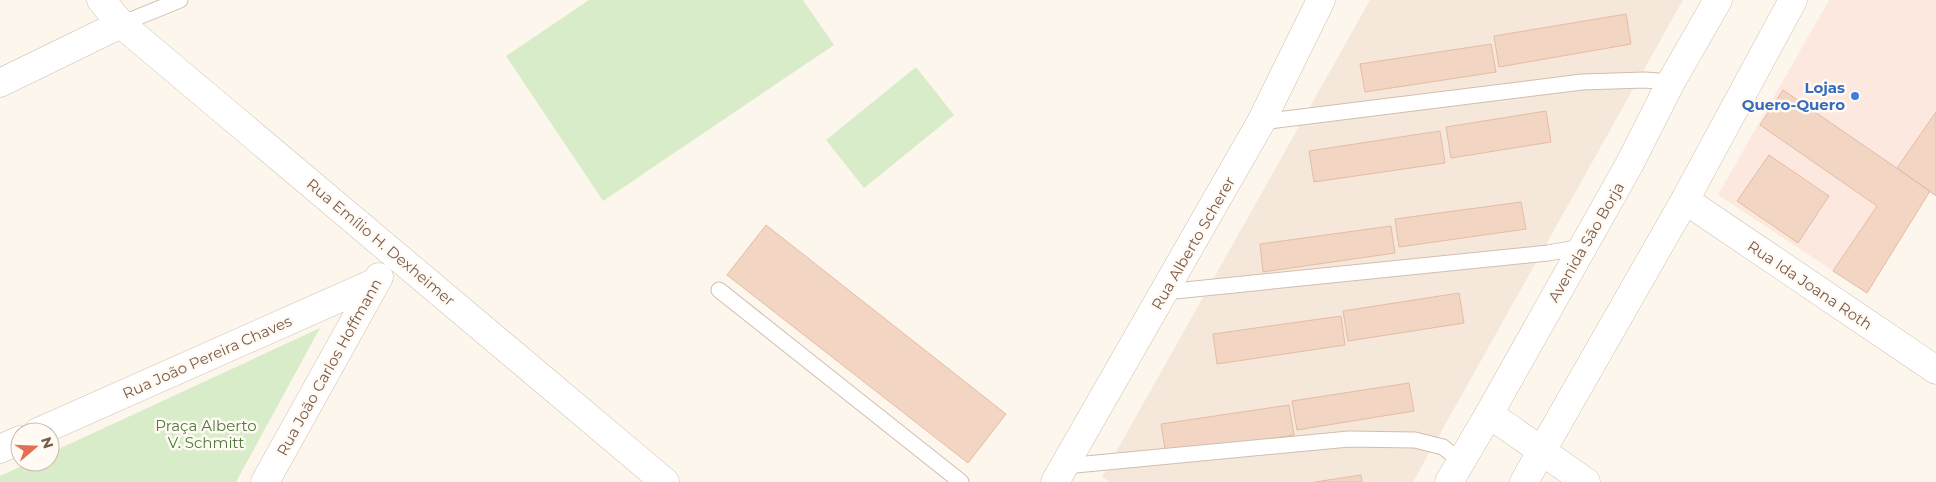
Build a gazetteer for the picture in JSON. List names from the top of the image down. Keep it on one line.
{"streets":{"street":["Rua Emílio H. Dexheimer","Avenida São Borja","Rua Alberto Scherer","Rua Ida Joana Roth","Rua João Pereira Chaves","Rua João Carlos Hoffmann"]},"crossings":[["Rua Emílio H. Dexheimer","Rua João Carlos Hoffmann"],["Rua João Pereira Chaves","Rua João Carlos Hoffmann"]],"parks":["Praça Alberto V. Schmitt"],"places":["Lojas Quero-Quero"],"north":"right"}
